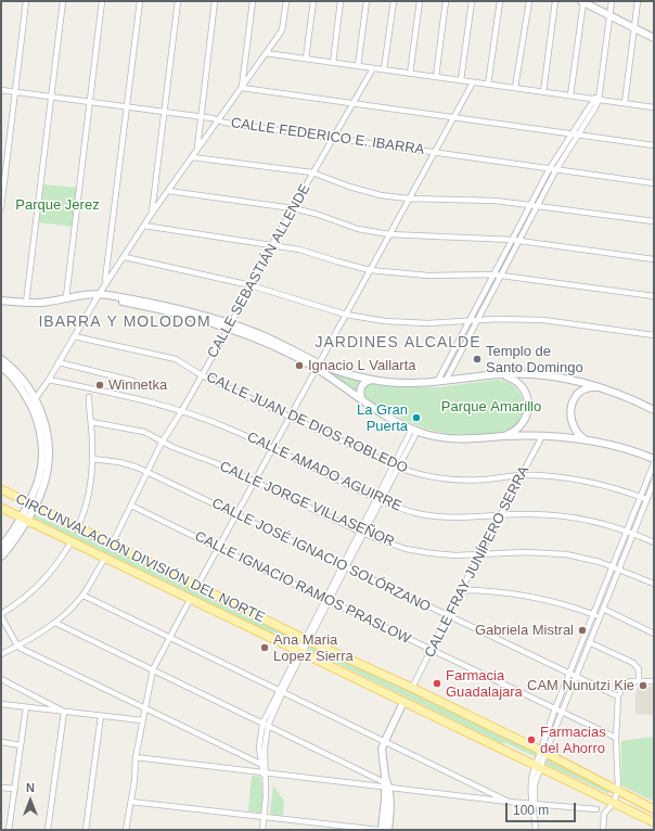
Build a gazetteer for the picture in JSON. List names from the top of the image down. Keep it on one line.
{"streets":{"main road":["CIRCUNVALACIÓN DIVISIÓN DEL NORTE"],"street":["CALLE FEDERICO E. IBARRA","CALLE SEBASTIÁN ALLENDE","CALLE JUAN DE DIOS ROBLEDO","CALLE AMADO AGUIRRE","CALLE JORGE VILLASEÑOR","CALLE JOSÉ IGNACIO SOLÓRZANO","CALLE FRAY JUNÍPERO SERRA","CALLE IGNACIO RAMOS PRASLOW"]},"crossings":[["CALLE FEDERICO E. IBARRA","CALLE SEBASTIÁN ALLENDE"],["CALLE SEBASTIÁN ALLENDE","CALLE JUAN DE DIOS ROBLEDO"],["CALLE SEBASTIÁN ALLENDE","CALLE AMADO AGUIRRE"],["CALLE SEBASTIÁN ALLENDE","CALLE JORGE VILLASEÑOR"],["CALLE SEBASTIÁN ALLENDE","CALLE JOSÉ IGNACIO SOLÓRZANO"],["CALLE SEBASTIÁN ALLENDE","CIRCUNVALACIÓN DIVISIÓN DEL NORTE"],["CALLE SEBASTIÁN ALLENDE","CALLE IGNACIO RAMOS PRASLOW"],["CALLE JUAN DE DIOS ROBLEDO","CALLE FRAY JUNÍPERO SERRA"],["CALLE AMADO AGUIRRE","CALLE FRAY JUNÍPERO SERRA"],["CALLE JORGE VILLASEÑOR","CALLE FRAY JUNÍPERO SERRA"],["CALLE JOSÉ IGNACIO SOLÓRZANO","CALLE FRAY JUNÍPERO SERRA"],["CIRCUNVALACIÓN DIVISIÓN DEL NORTE","CALLE FRAY JUNÍPERO SERRA"],["CALLE FRAY JUNÍPERO SERRA","CALLE IGNACIO RAMOS PRASLOW"]],"districts":["IBARRA Y MOLODOM","JARDINES ALCALDE"],"parks":["Parque Jerez","Parque Amarillo"],"places":["Templo de Santo Domingo","Ignacio L Vallarta","Winnetka","La Gran Puerta","Gabriela Mistral","Ana Maria Lopez Sierra","Farmacia Guadalajara","CAM Nunutzi Kie","Farmacias del Ahorro"],"scale_bar":"100 m","north":"top"}
